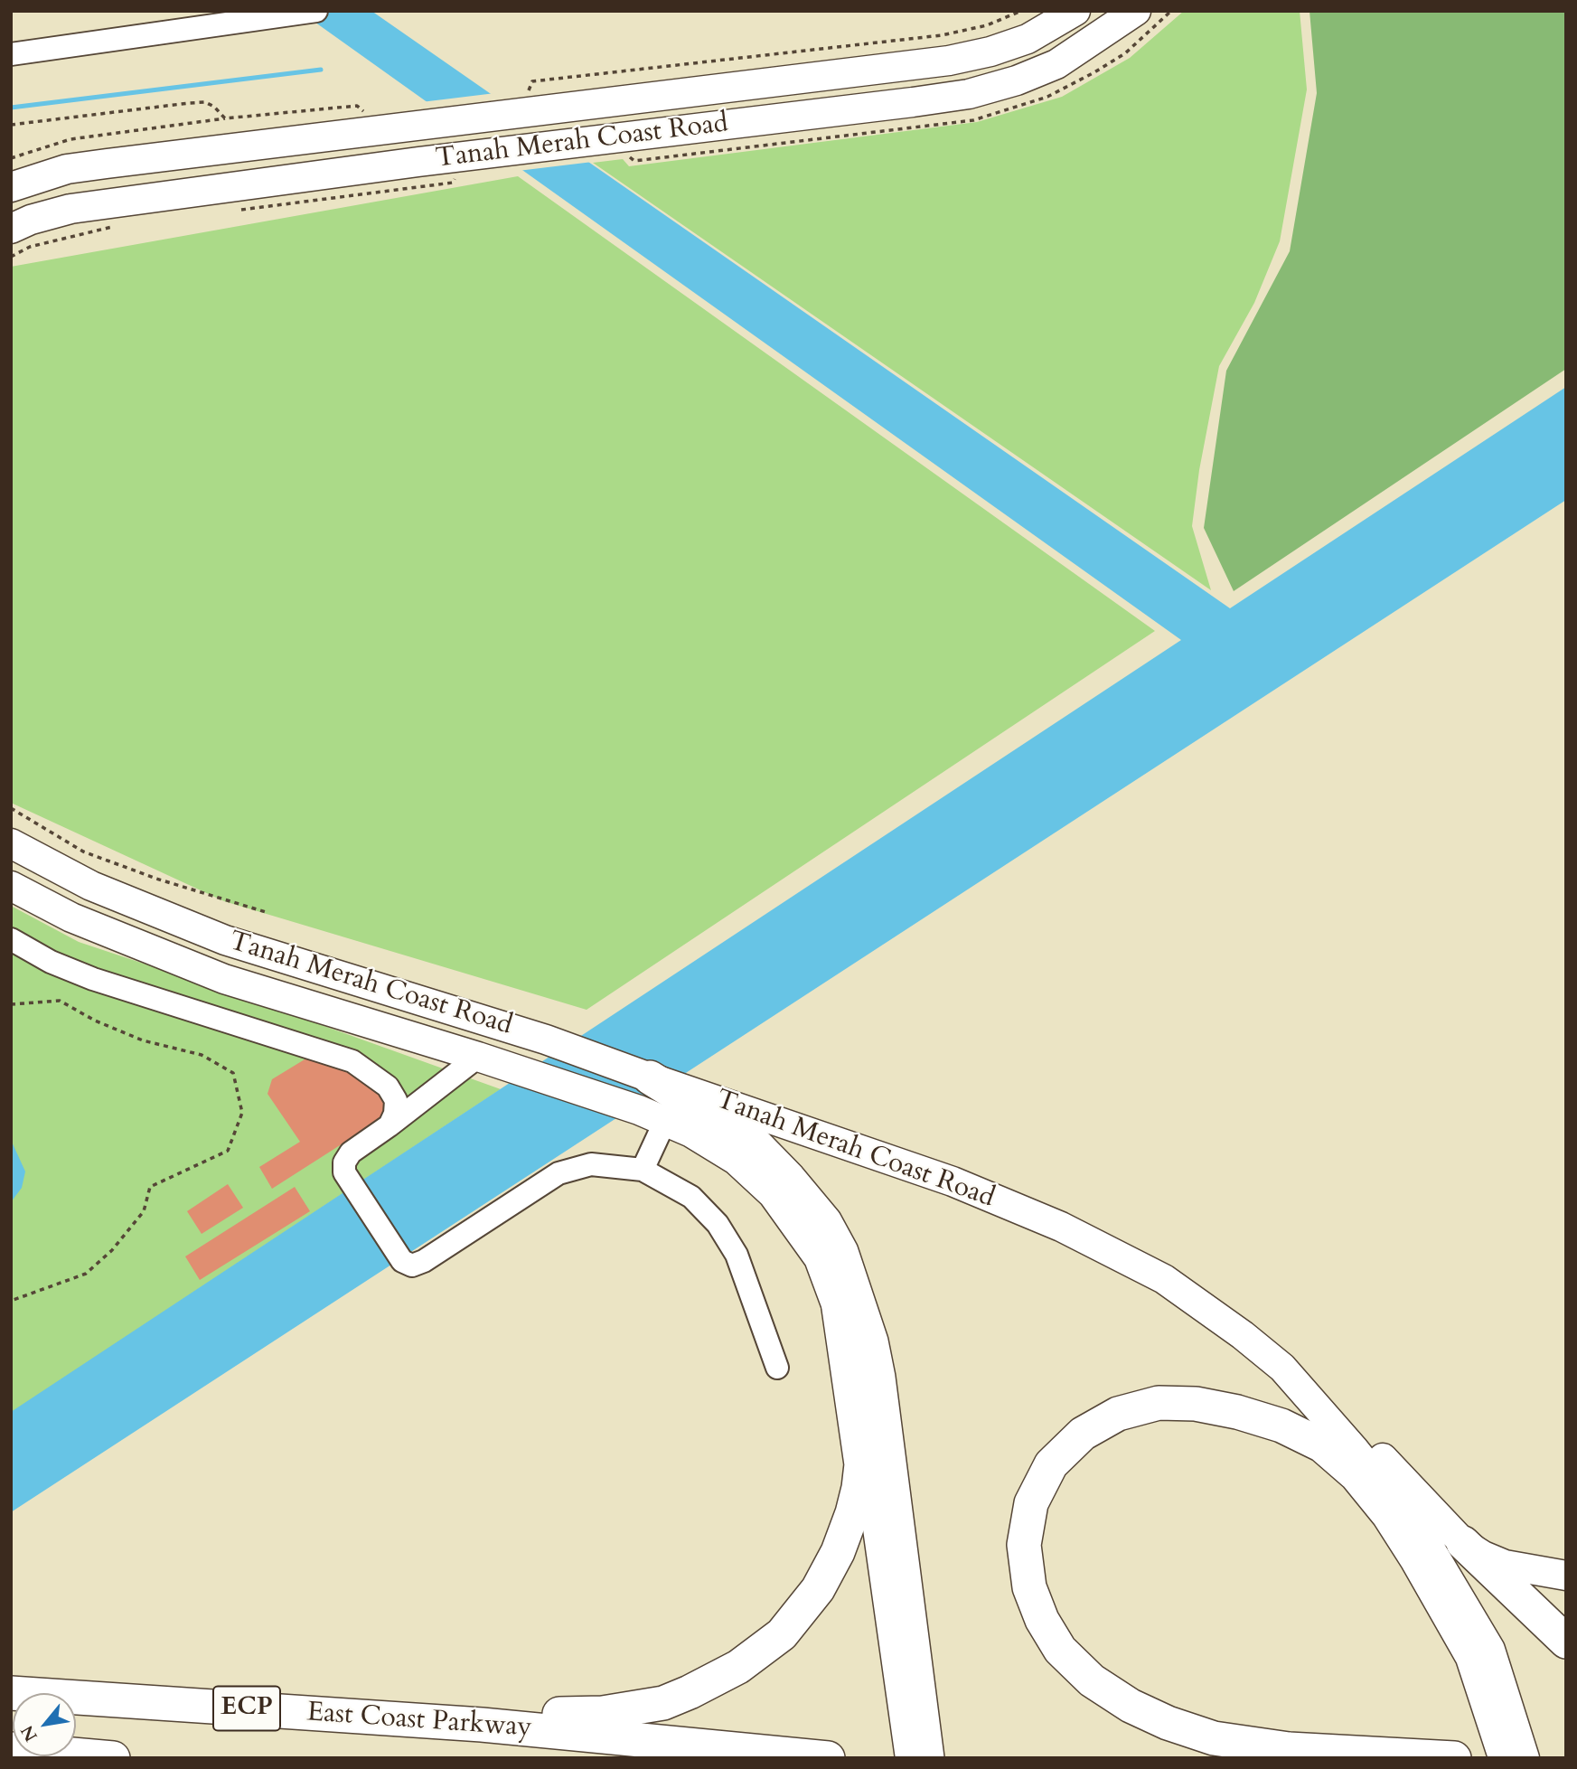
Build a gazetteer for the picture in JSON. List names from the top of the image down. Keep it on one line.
{"streets":{"highway":["ECP","East Coast Parkway"],"main road":["Tanah Merah Coast Road"]},"north":"bottom left"}
